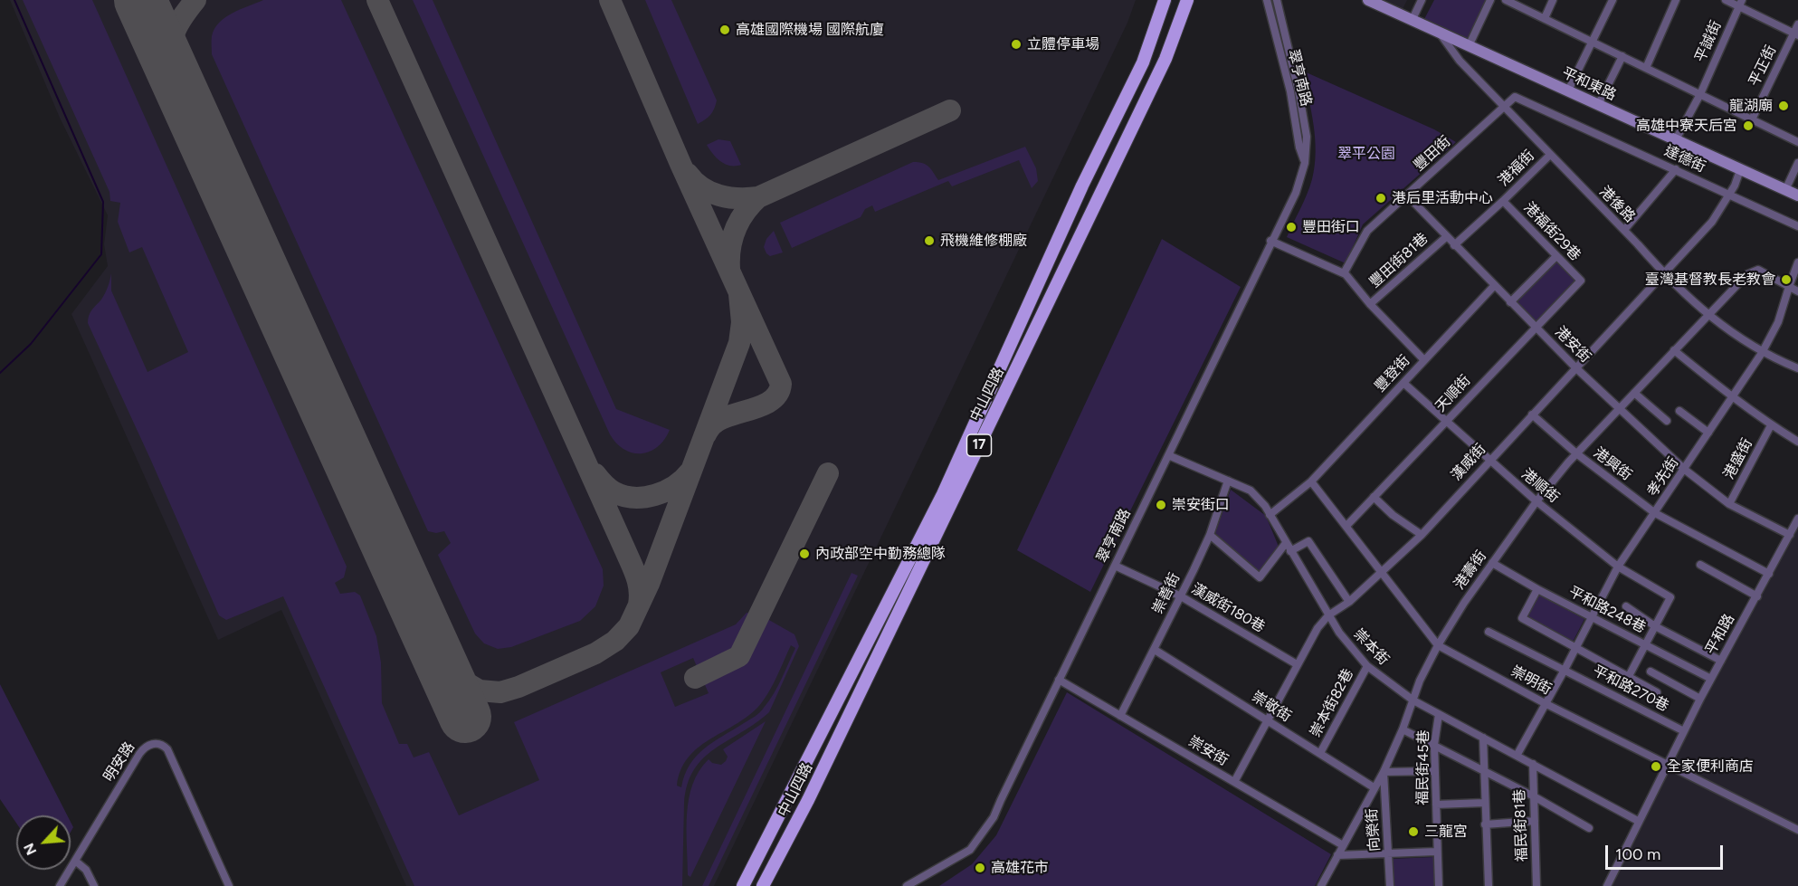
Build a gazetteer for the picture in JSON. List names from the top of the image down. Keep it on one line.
{"streets":{"main road":["中山四路","17"],"street":["平誠街","平正街","翠亨南路","平和東路","豐田街","達德街","港福街","港後路","港福街29巷","豐田街81巷","港安街","豐登街","天順街","港盛街","漢威街","港興街","孝先街","港順街","港壽街","崇善街","漢威街180巷","平和路248巷","平和路","崇本街","崇明街","平和路270巷","崇本街82巷","崇敬街","崇安街","明安路","福民街45巷","福民街81巷","向榮街"]},"crossings":[["平誠街","平和東路"],["翠亨南路","漢威街180巷"],["翠亨南路","崇本街"],["翠亨南路","崇安街"],["平和東路","港後路"],["平和東路","漢威街"],["豐田街","達德街"],["豐田街","港後路"],["豐田街","港安街"],["達德街","港後路"],["達德街","漢威街"],["港福街","港後路"],["港福街","港福街29巷"],["港福街","港安街"],["港後路","漢威街"],["港後路","孝先街"],["港後路","港壽街"],["港福街29巷","天順街"],["豐田街81巷","港安街"],["港安街","豐登街"],["港安街","天順街"],["港安街","港盛街"],["港安街","漢威街"],["港安街","孝先街"],["港安街","港壽街"],["港安街","平和路"],["豐登街","港順街"],["豐登街","崇本街"],["豐登街","崇明街"],["天順街","港順街"],["天順街","崇明街"],["漢威街","港興街"],["漢威街","港順街"],["漢威街","漢威街180巷"],["漢威街","崇本街"],["漢威街","崇明街"],["漢威街","崇敬街"],["漢威街","崇安街"],["港興街","孝先街"],["港興街","港壽街"],["港興街","平和路"],["孝先街","港順街"],["孝先街","港壽街"],["孝先街","平和路248巷"],["孝先街","崇本街"],["孝先街","崇明街"],["孝先街","平和路270巷"],["港順街","港壽街"],["港壽街","平和路248巷"],["港壽街","崇本街"],["港壽街","崇明街"],["港壽街","崇敬街"],["港壽街","崇安街"],["港壽街","向榮街"],["崇善街","漢威街180巷"],["崇善街","崇本街"],["崇善街","崇敬街"],["崇善街","崇安街"],["平和路248巷","平和路"],["平和路","崇本街"],["平和路","崇明街"],["平和路","平和路270巷"],["崇本街","崇本街82巷"],["崇本街","福民街45巷"],["崇本街","福民街81巷"],["崇本街82巷","崇敬街"]],"parks":["翠平公園"],"places":["高雄國際機場 國際航廈","立體停車場","龍湖廟","高雄中寮天后宮","港后里活動中心","豐田街口","飛機維修棚廠","臺灣基督教長老教會","崇安街口","內政部空中勤務總隊","全家便利商店","三龍宮","高雄花市"],"scale_bar":"100 m","north":"bottom left"}
